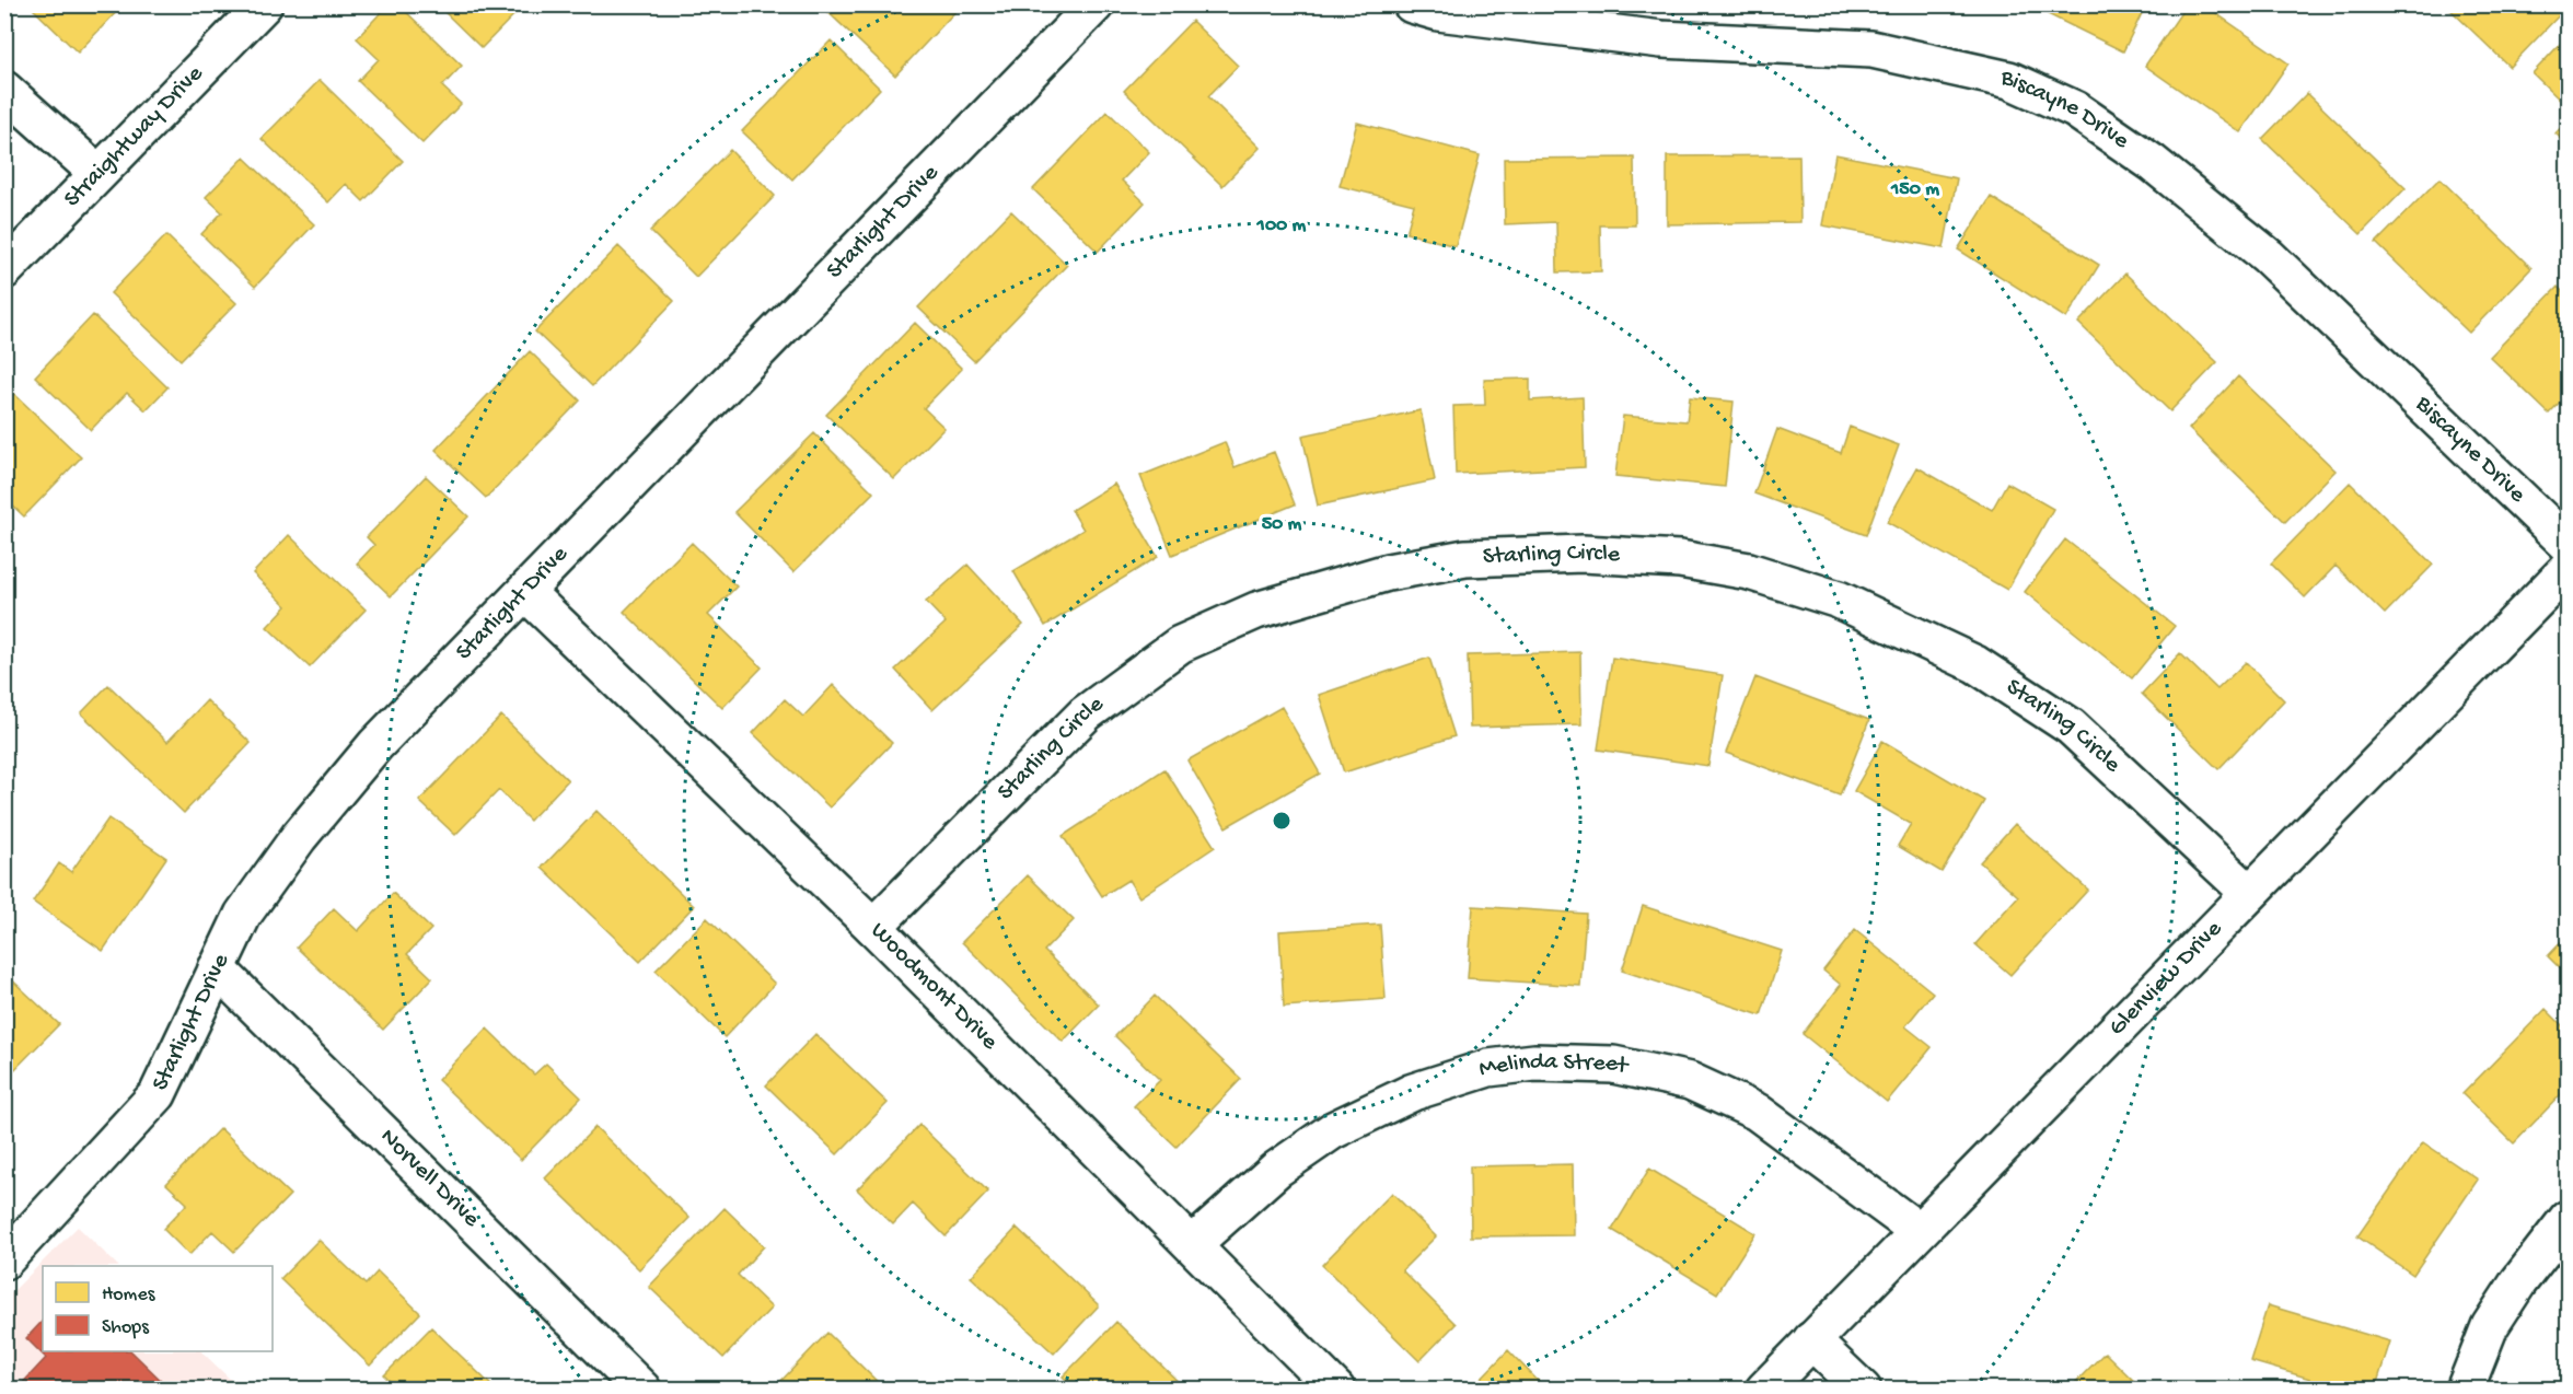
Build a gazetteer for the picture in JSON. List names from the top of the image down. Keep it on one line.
{"streets":{"street":["Biscayne Drive","Straightway Drive","Starlight Drive","Starling Circle","Glenview Drive","Woodmont Drive","Melinda Street","Norvell Drive"]},"crossings":[["Starlight Drive","Woodmont Drive"],["Starlight Drive","Norvell Drive"],["Starling Circle","Glenview Drive"],["Starling Circle","Woodmont Drive"],["Glenview Drive","Melinda Street"],["Woodmont Drive","Melinda Street"]],"legend":["Homes","Shops"],"rings":["150 m","100 m","50 m"]}
